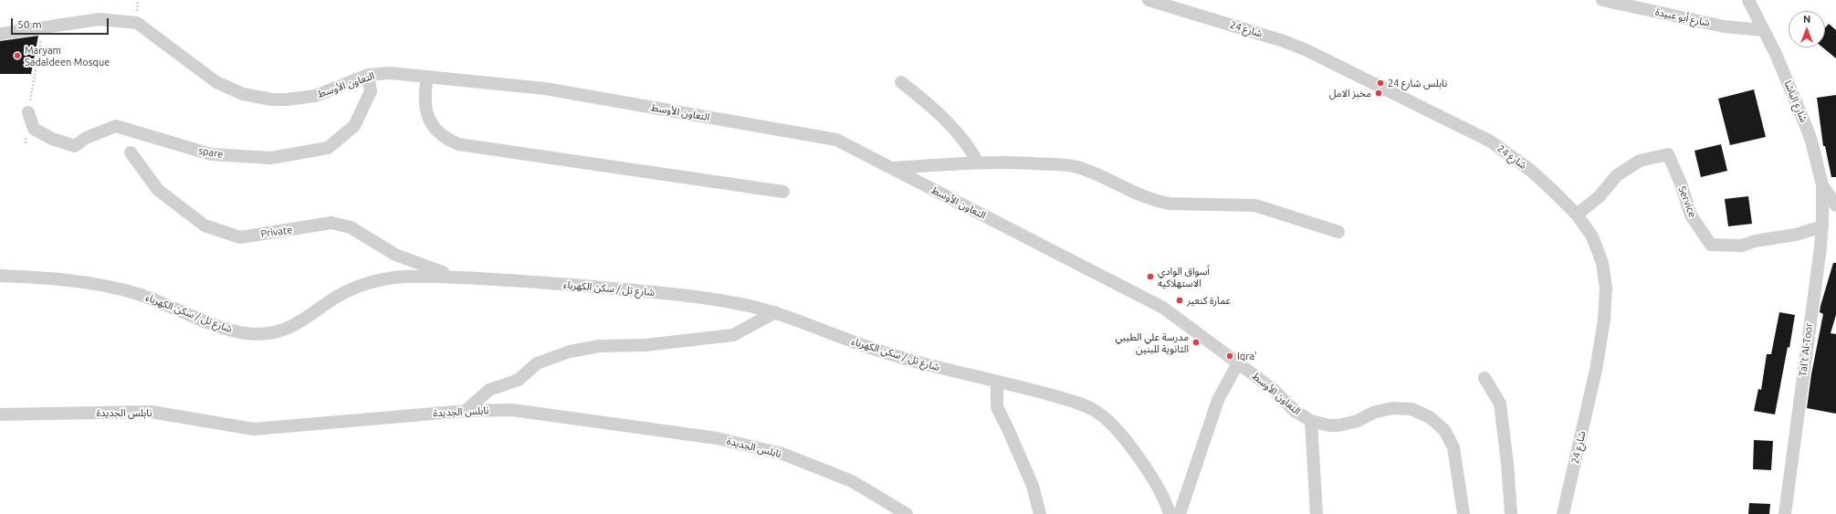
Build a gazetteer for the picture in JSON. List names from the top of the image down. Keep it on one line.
{"streets":{"street":["شارع أبو عبيدة","شارع 24","التعاون الأوسط","شارع الباشا","spare","Service","Private","شارع تل / سكن الكهرباء","Tal't Al-Toor","نابلس الجديدة"]},"crossings":[["شارع أبو عبيدة","شارع الباشا"],["شارع 24","Service"],["التعاون الأوسط","spare"],["شارع الباشا","Tal't Al-Toor"],["Service","Tal't Al-Toor"]],"places":["Maryam Sadaldeen Mosque","نابلس شارع 24","مخبز الامل","أسواق الوادي الاستهلاكيه","عمارة كنعير","مدرسة علي الطيبي الثانوية للبنين","Iqra'"],"scale_bar":"50 m","north":"top"}
